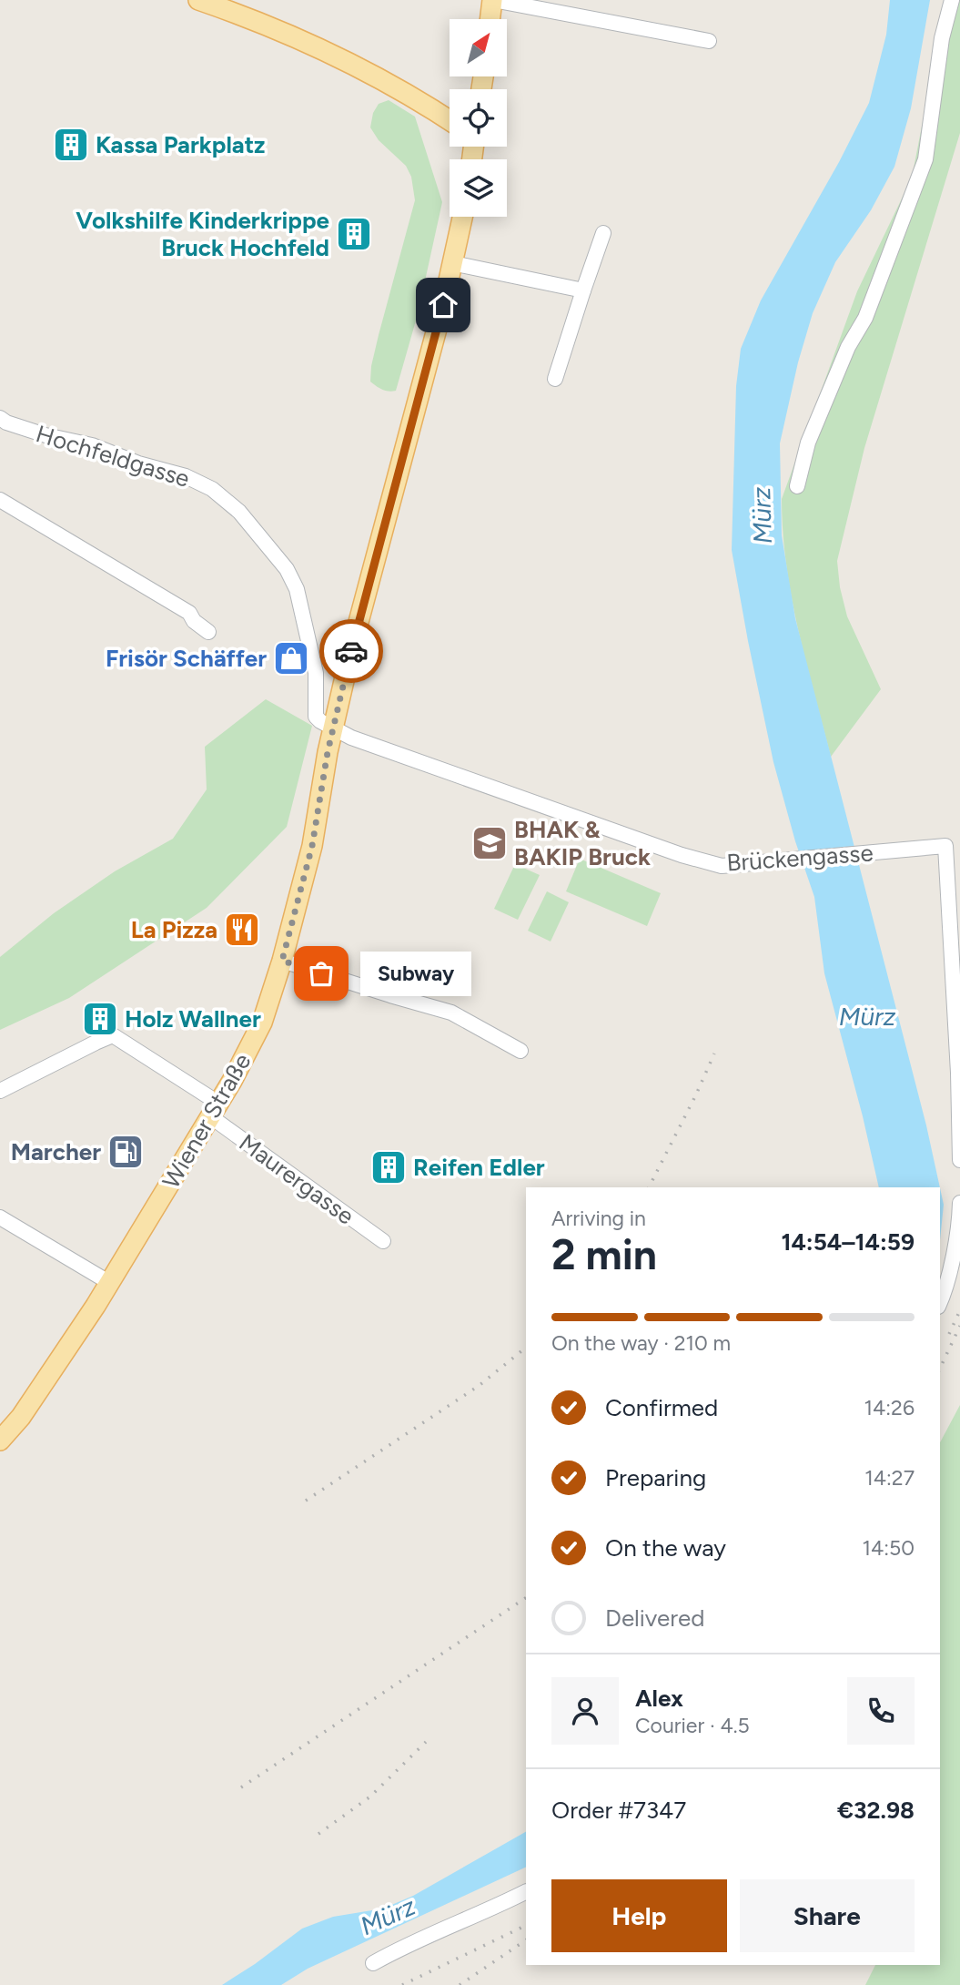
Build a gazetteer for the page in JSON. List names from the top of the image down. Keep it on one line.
{"streets":{"main road":["Wiener Straße"],"street":["Hochfeldgasse","Brückengasse","Maurergasse"]},"crossings":[["Hochfeldgasse","Brückengasse"],["Hochfeldgasse","Wiener Straße"],["Brückengasse","Wiener Straße"],["Wiener Straße","Maurergasse"]],"water":["Mürz"],"places":{"building":["Kassa Parkplatz","Volkshilfe Kinderkrippe Bruck Hochfeld","Holz Wallner","Reifen Edler"],"shop":["Frisör Schäffer"],"school or university":["BHAK & BAKIP Bruck"],"restaurant":["La Pizza"],"other":["Subway"],"fuel station":["Marcher"]},"north":"top right","page":{"bubble":"Subway","heading":["2 min","Arriving in","14:54–14:59"],"panel":["Alex","Courier · 4.5","Order #7347","€32.98"],"bar":"On the way · 210 m","list":[["Confirmed","14:26"],["Preparing","14:27"],["On the way","14:50"],"Delivered"],"buttons":["Help","Share"]}}
